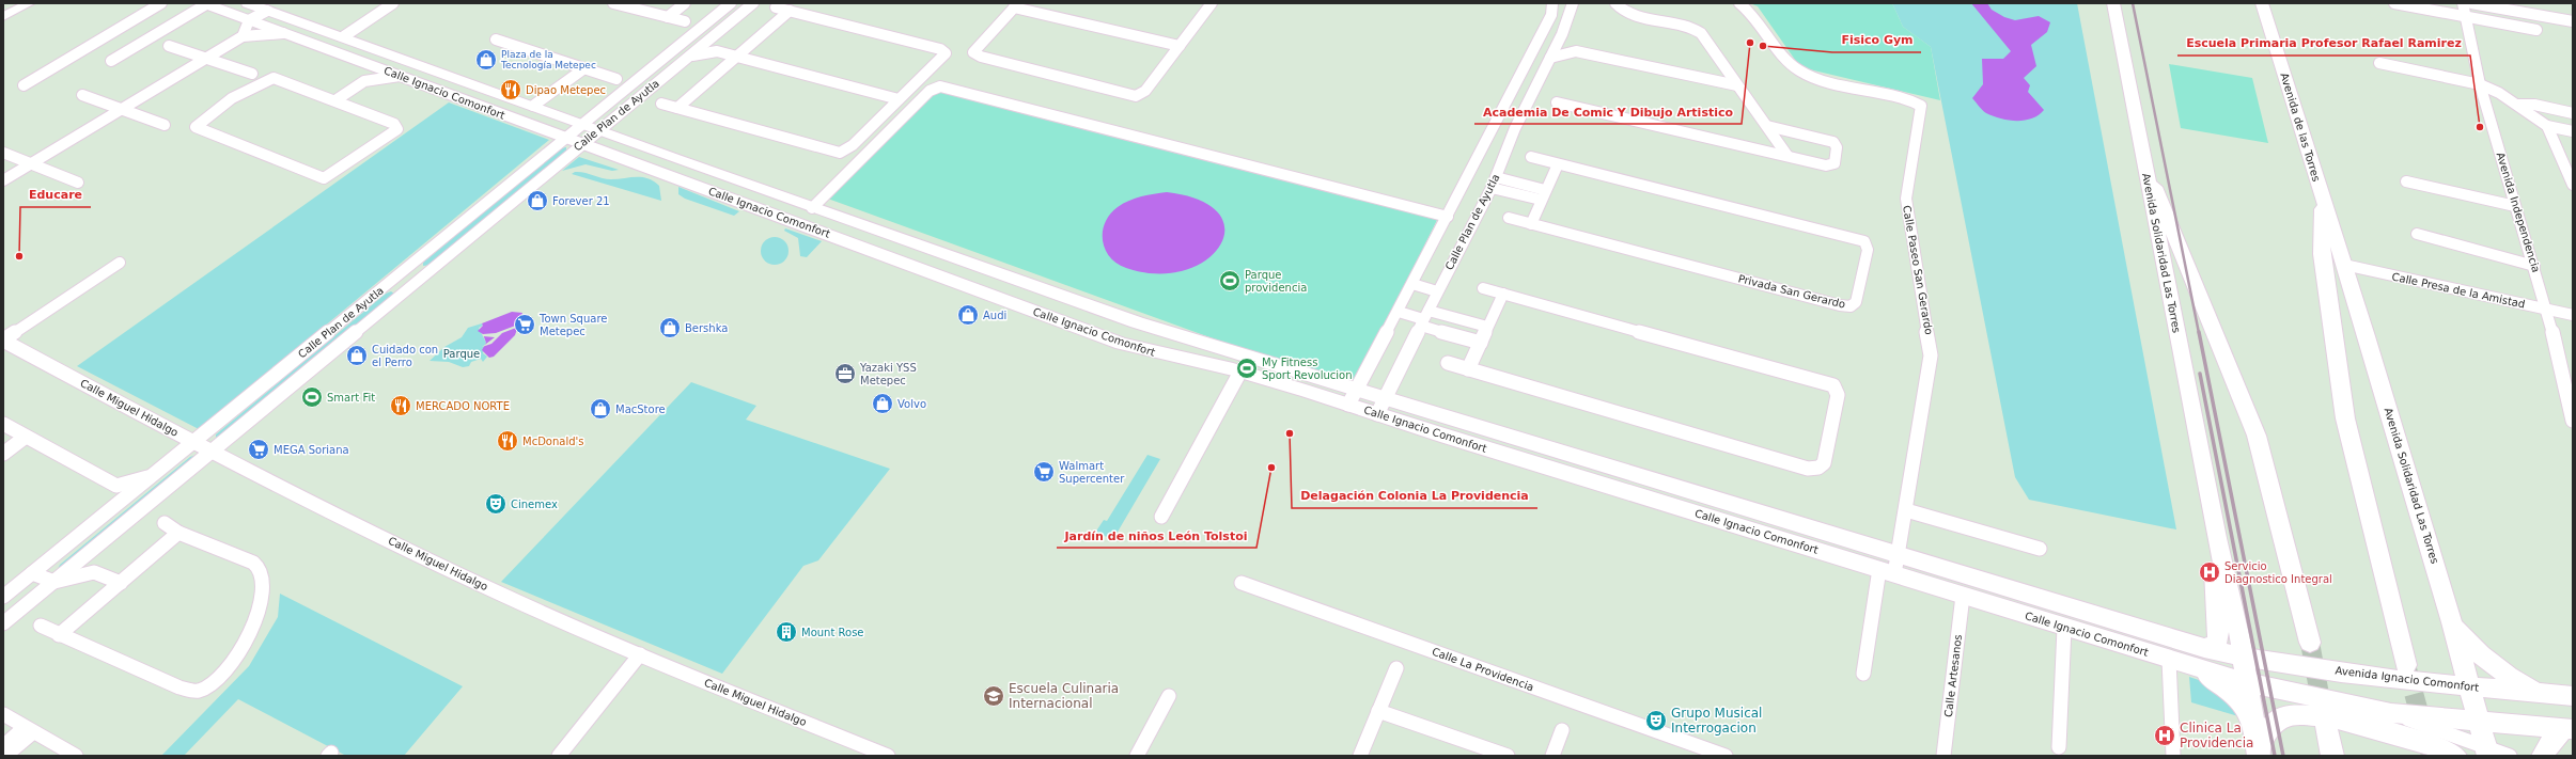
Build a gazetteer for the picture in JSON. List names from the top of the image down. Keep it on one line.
{"streets":{"main road":["Calle Ignacio Comonfort","Avenida de las Torres","Avenida Solidaridad Las Torres","Avenida Ignacio Comonfort"],"street":["Calle Plan de Ayutla","Avenida Independencia","Calle Paseo San Gerardo","Calle Presa de la Amistad","Privada San Gerardo","Calle Miguel Hidalgo","Calle La Providencia","Calle Artesanos"]},"crossings":[["Calle Ignacio Comonfort","Calle Plan de Ayutla"],["Calle Ignacio Comonfort","Avenida Solidaridad Las Torres"],["Calle Ignacio Comonfort","Calle Paseo San Gerardo"],["Calle Ignacio Comonfort","Calle Artesanos"],["Calle Ignacio Comonfort","Avenida Ignacio Comonfort"],["Calle Plan de Ayutla","Calle Miguel Hidalgo"],["Avenida de las Torres","Avenida Solidaridad Las Torres"],["Avenida Independencia","Calle Presa de la Amistad"],["Avenida Solidaridad Las Torres","Calle Presa de la Amistad"],["Avenida Solidaridad Las Torres","Avenida Ignacio Comonfort"]],"parks":["Parque"],"places":{"other":["Academia De Comic Y Dibujo Artistico","Fisico Gym","Escuela Primaria Profesor Rafael Ramirez","Educare","Delagación Colonia La Providencia","Jardín de niños León Tolstoi"],"shop":["Plaza de la Tecnología Metepec","Forever 21","Audi","Bershka","Cuidado con el Perro","Volvo","MacStore"],"restaurant":["Dipao Metepec","MERCADO NORTE","McDonald's"],"sports":["Parque providencia","My Fitness Sport Revolucion","Smart Fit"],"supermarket":["Town Square Metepec","MEGA Soriana","Walmart Supercenter"],"office":["Yazaki YSS Metepec"],"theatre":["Cinemex","Grupo Musical Interrogacion"],"hospital":["Servicio Diagnostico Integral","Clinica La Providencia"],"building":["Mount Rose"],"school or university":["Escuela Culinaria Internacional"]}}
